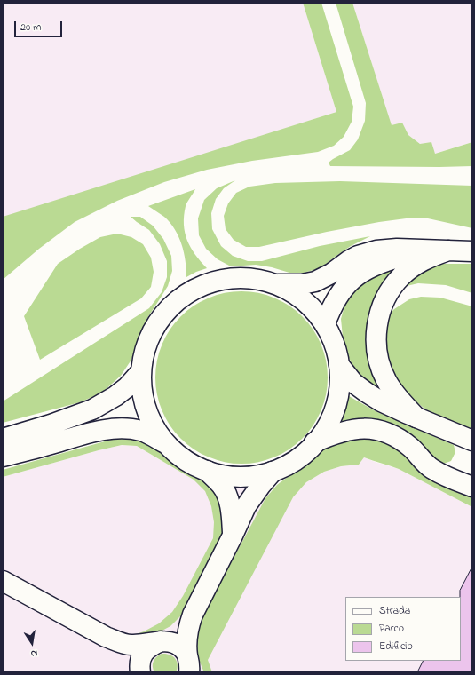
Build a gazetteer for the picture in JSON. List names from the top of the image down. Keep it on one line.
{"legend":["Strada","Parco","Edificio"],"scale_bar":"20 m","north":"bottom"}
